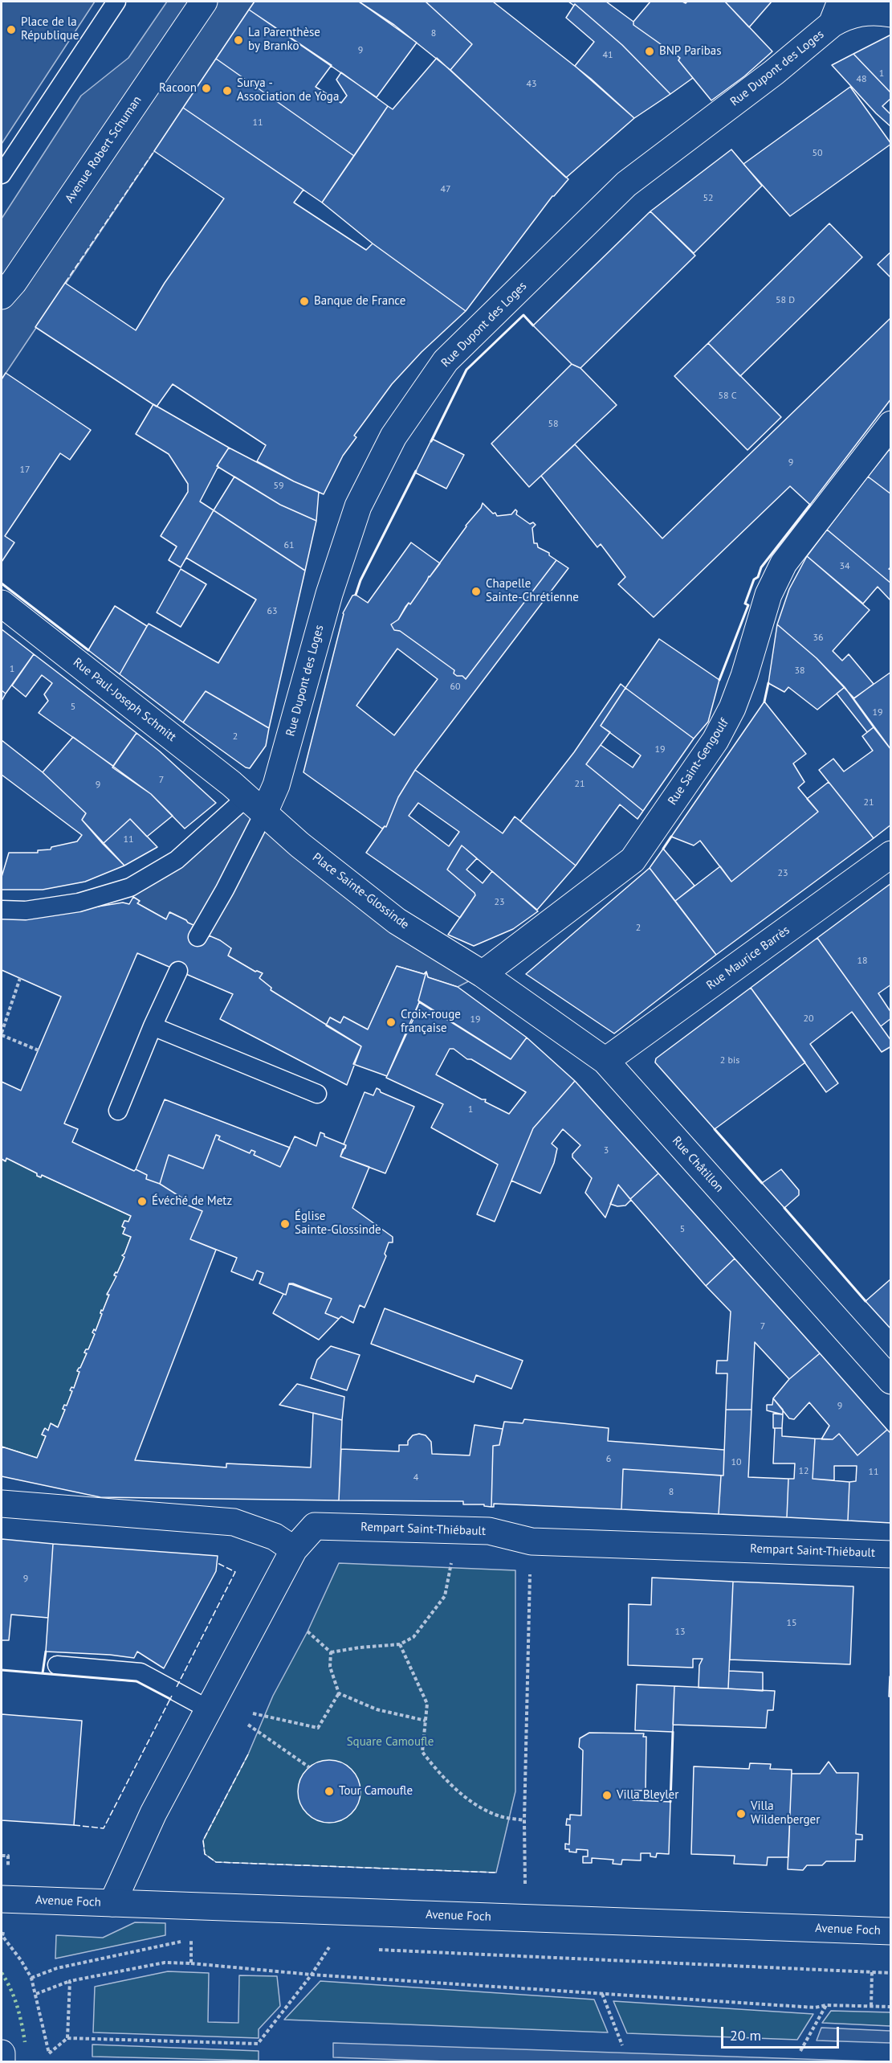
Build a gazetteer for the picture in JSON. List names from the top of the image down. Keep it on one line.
{"streets":{"street":["Rue Dupont des Loges","Avenue Robert Schuman","Rue Paul-Joseph Schmitt","Rue Saint-Gengoulf","Place Sainte-Glossinde","Rue Maurice Barrès","Rue Châtillon","Rempart Saint-Thiébault","Avenue Foch"]},"crossings":[["Rue Dupont des Loges","Rue Paul-Joseph Schmitt"],["Rue Dupont des Loges","Place Sainte-Glossinde"],["Rue Paul-Joseph Schmitt","Place Sainte-Glossinde"],["Rue Saint-Gengoulf","Place Sainte-Glossinde"],["Rue Saint-Gengoulf","Rue Châtillon"],["Place Sainte-Glossinde","Rue Châtillon"],["Rue Maurice Barrès","Rue Châtillon"]],"parks":["Square Camoufle"],"places":["Place de la République","La Parenthèse by Branko","BNP Paribas","Racoon","Surya - Association de Yoga","Banque de France","Chapelle Sainte-Chrétienne","Croix-rouge française","Évéché de Metz","Église Sainte-Glossinde","Tour Camoufle","Villa Bleyler","Villa Wildenberger"],"house_numbers":["8","9","41","1","48","43","11","50","47","52","58 D","58 C","58","9","17","59","61","34","63","36","1","38","60","5","19","2","19","7","21","9","21","11","23","23","2","18","20","19","2 bis","1","3","5","7","9","6","10","12","11","4","8","9","15","13"],"scale_bar":"20 m"}
